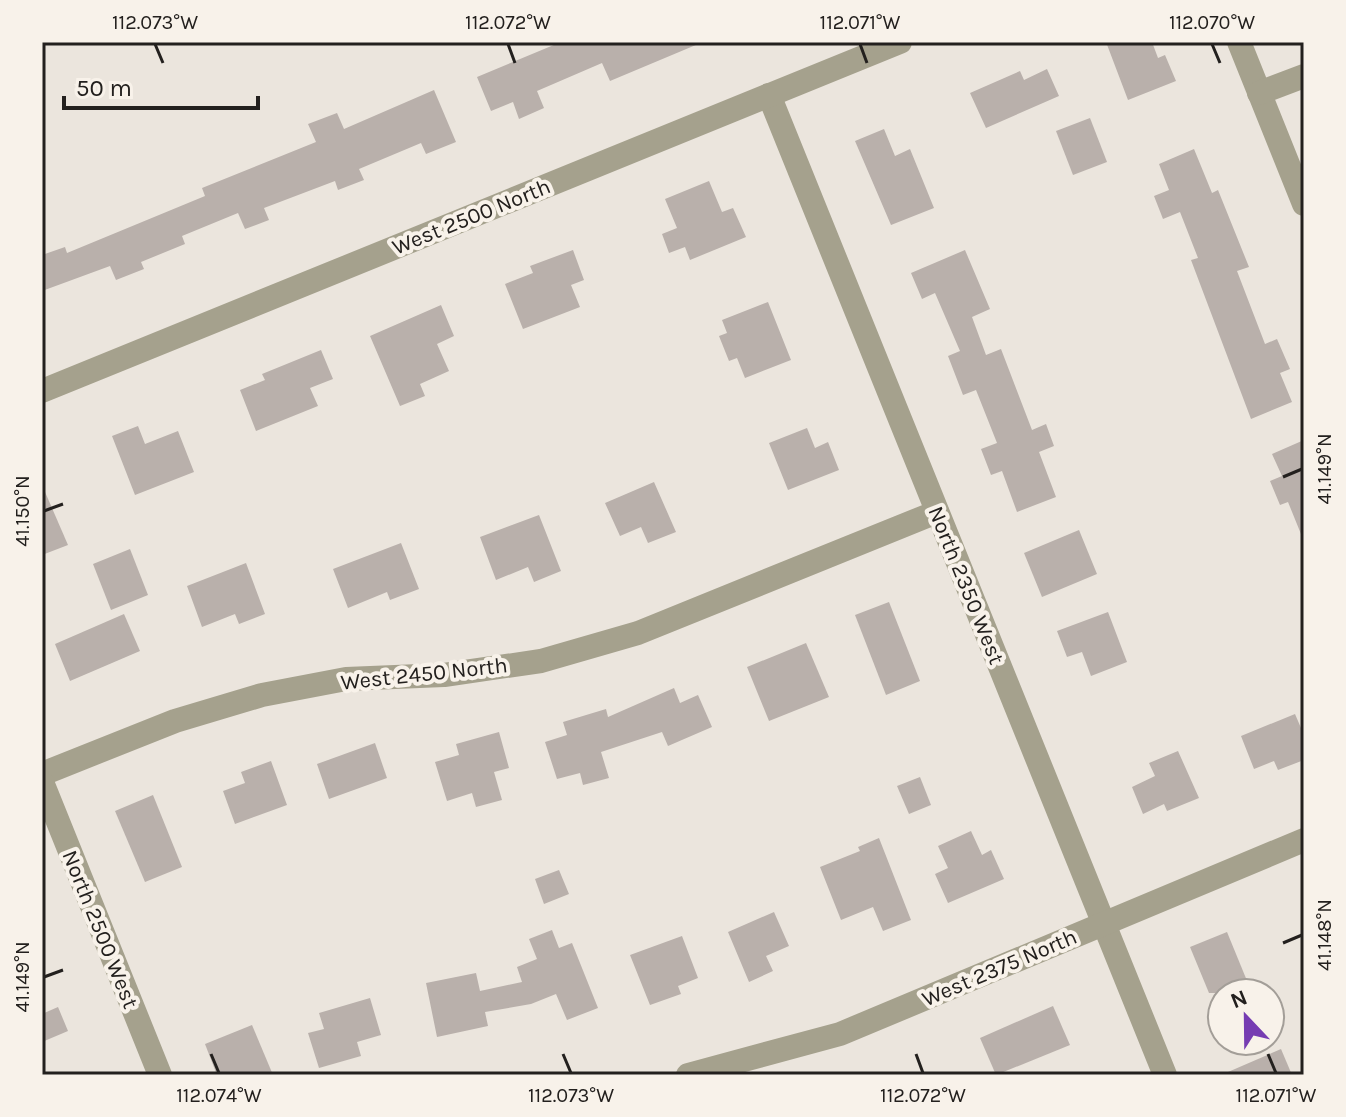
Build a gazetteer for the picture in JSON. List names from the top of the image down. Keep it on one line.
{"streets":{"street":["West 2500 North","North 2350 West","West 2450 North","North 2500 West","West 2375 North"]},"crossings":[["West 2500 North","North 2350 West"],["North 2350 West","West 2450 North"],["North 2350 West","West 2375 North"]],"scale_bar":"50 m","north":"top","coordinates":["112.073°W","112.072°W","112.071°W","112.070°W","41.149°N","41.150°N","41.148°N","112.074°W"]}
